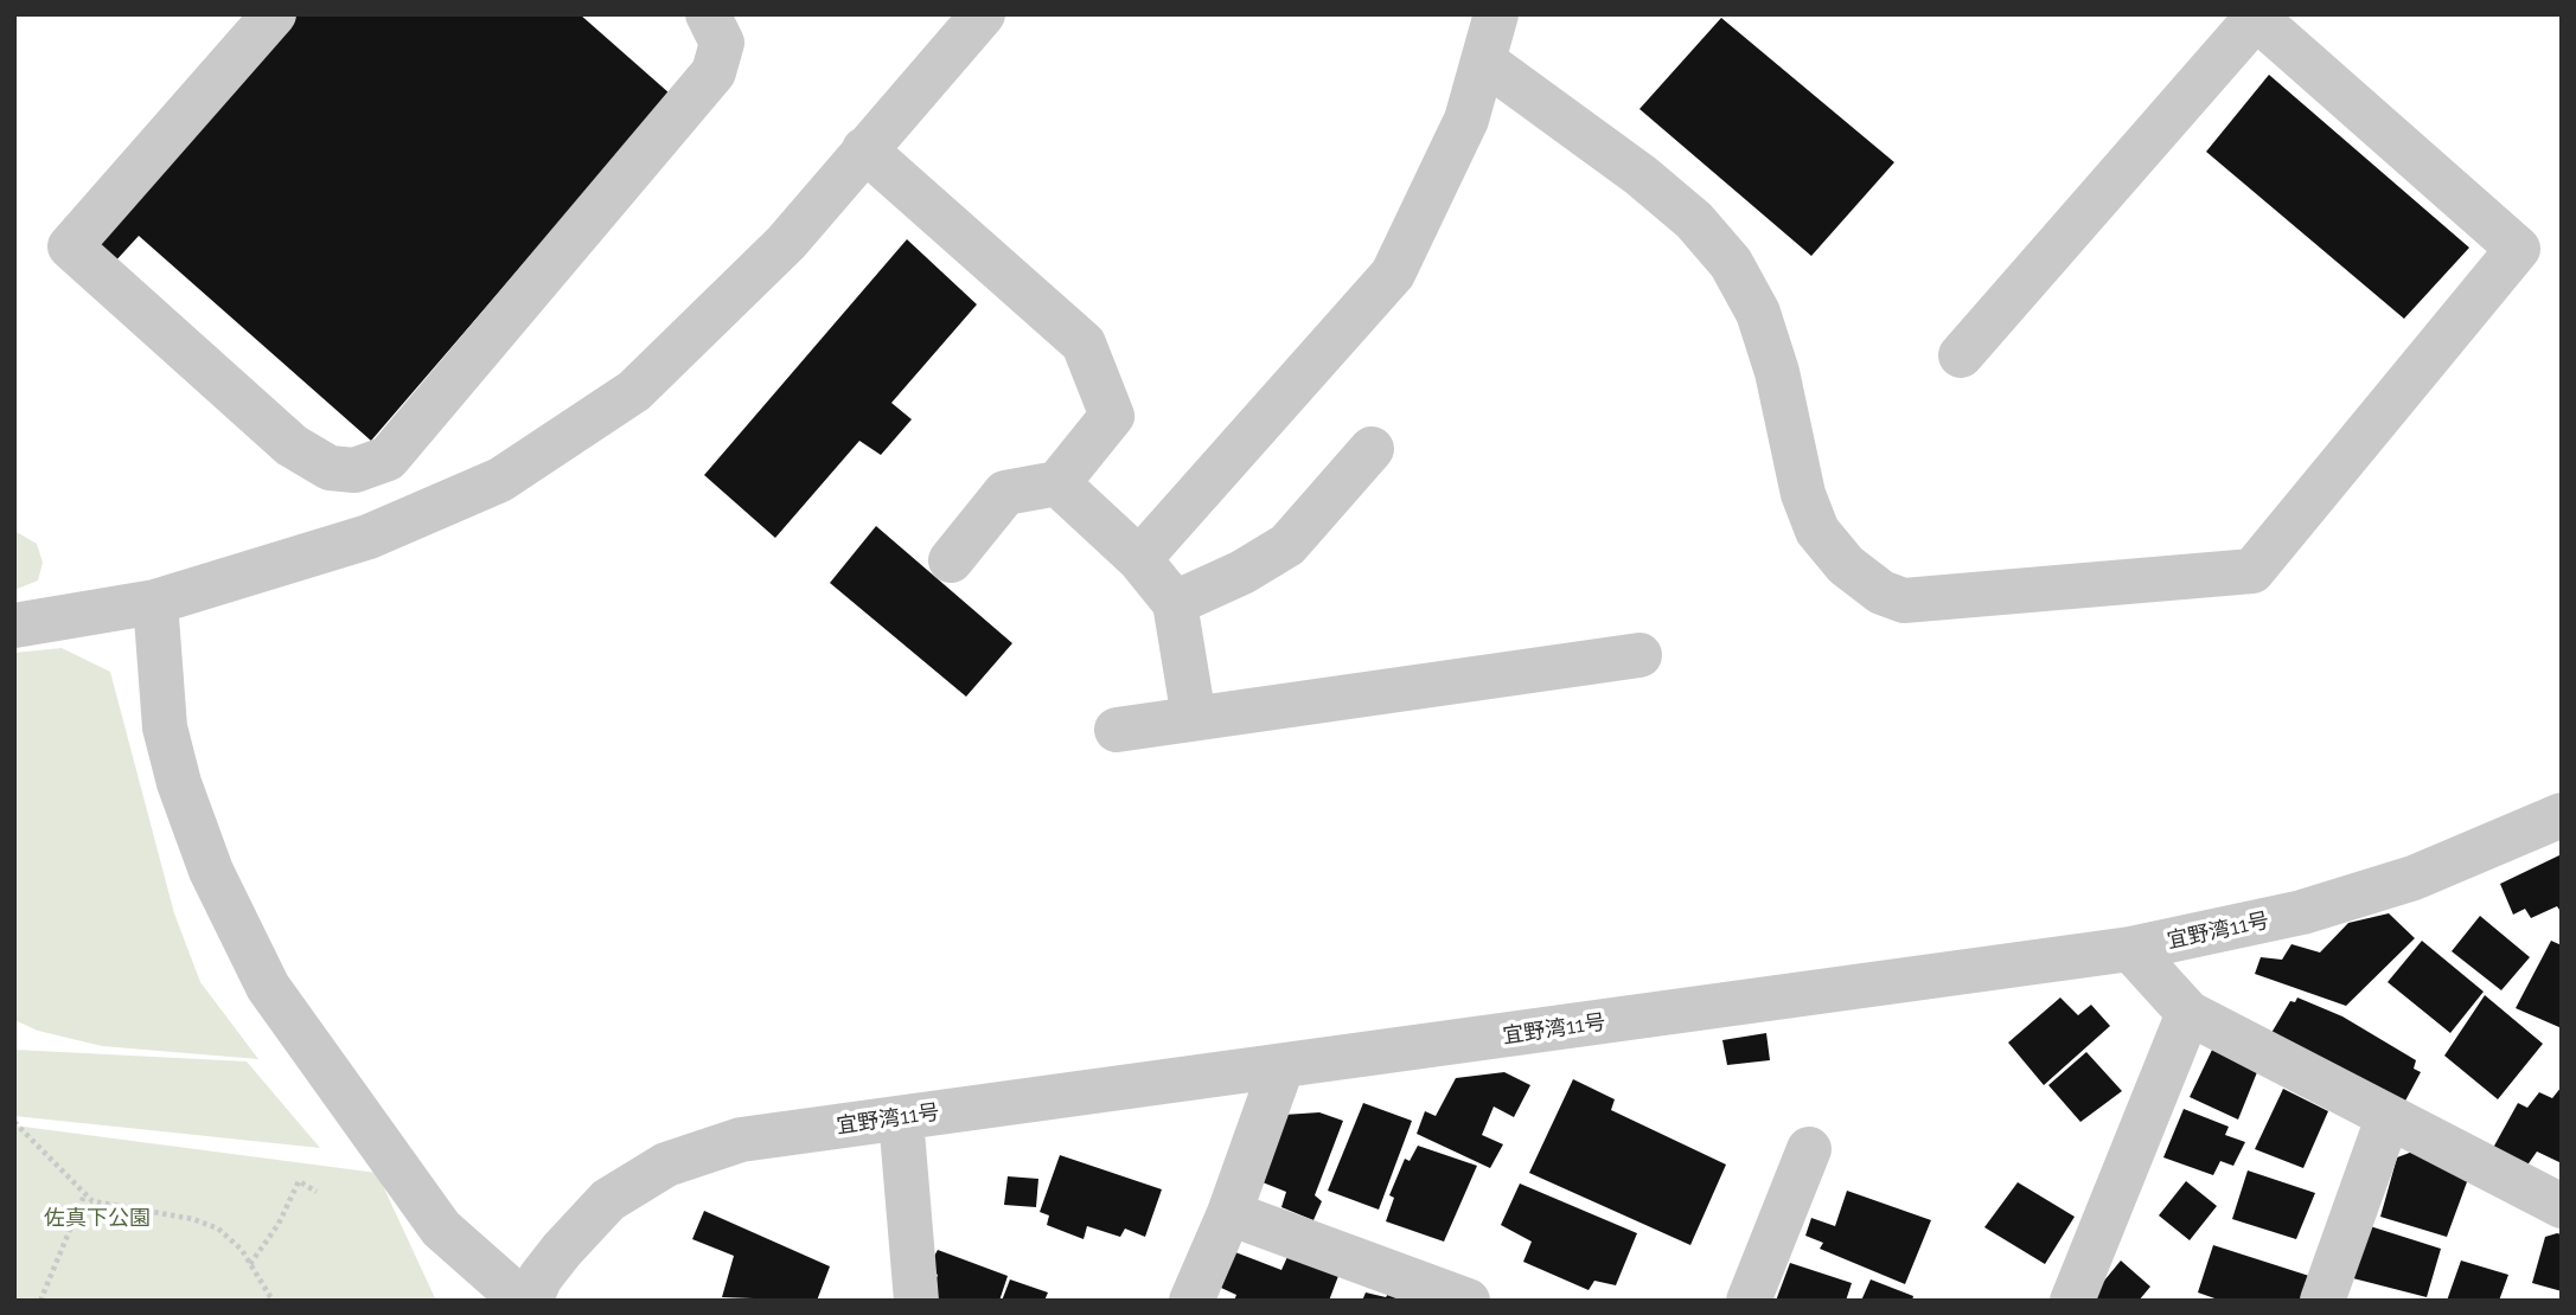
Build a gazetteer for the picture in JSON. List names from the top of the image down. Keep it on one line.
{"streets":{"street":["宜野湾11号"]},"parks":["佐真下公園"]}
